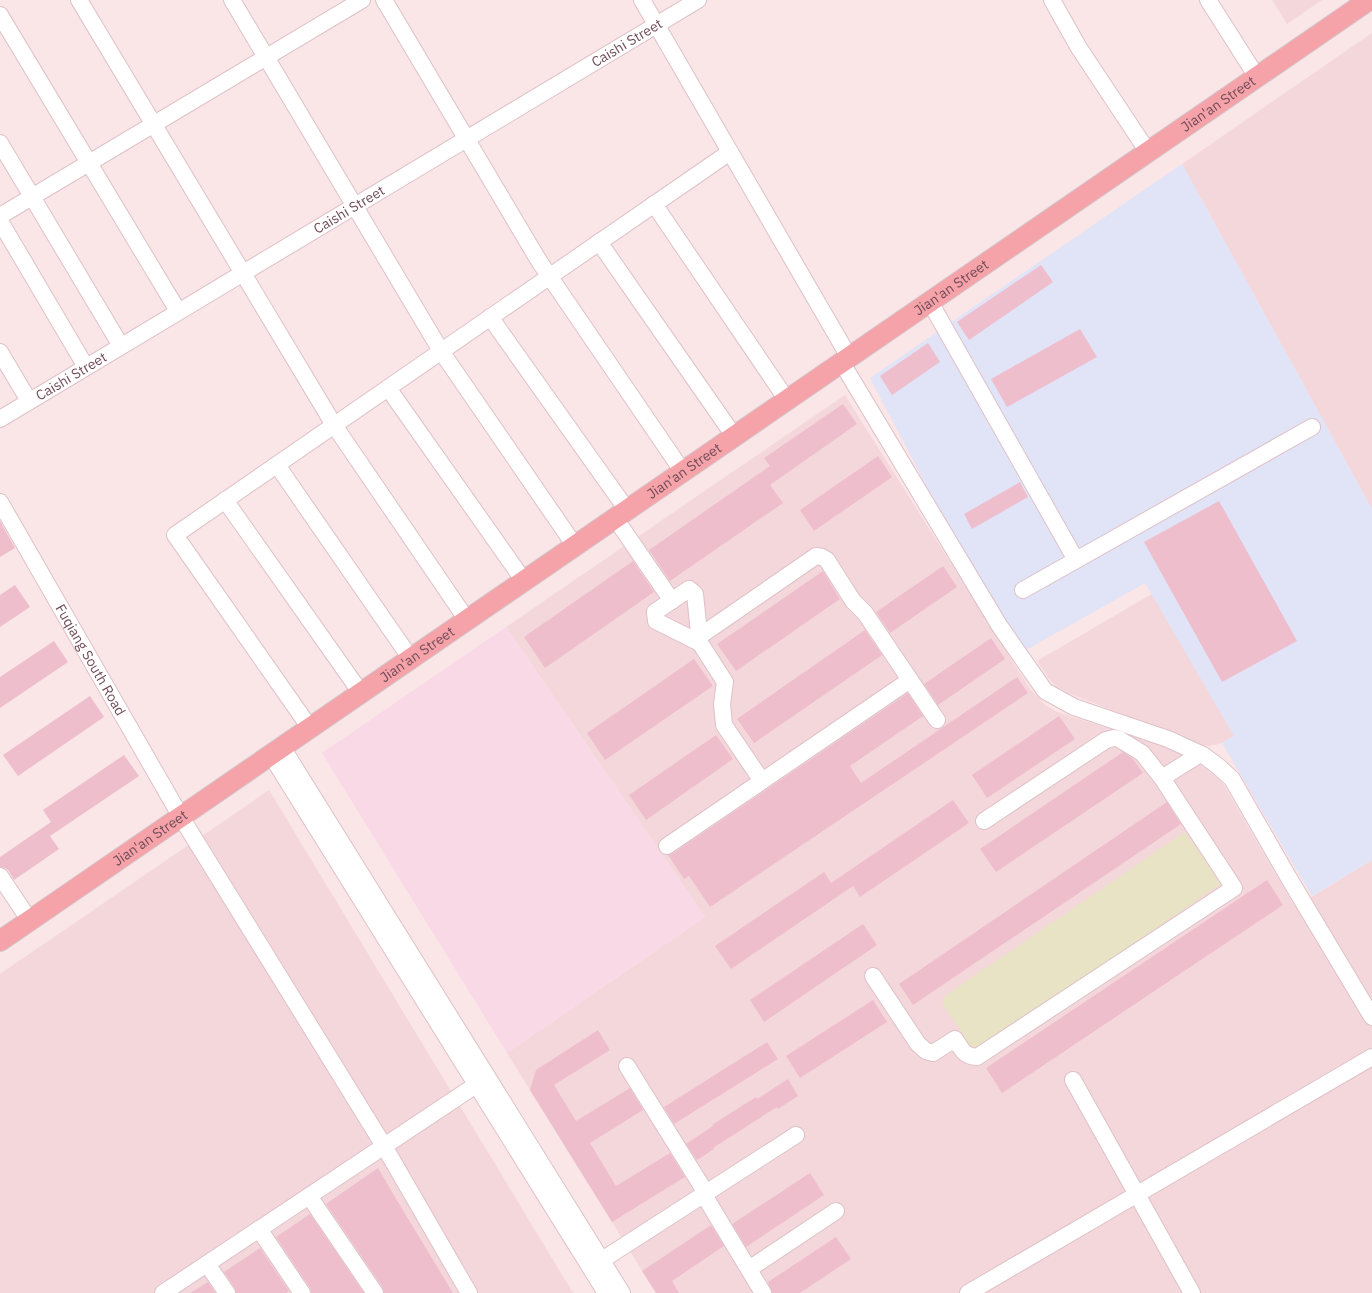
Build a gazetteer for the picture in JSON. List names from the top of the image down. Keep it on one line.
{"streets":{"main road":["Jian'an Street"],"street":["Caishi Street","Fuqiang South Road"]},"crossings":[["Jian'an Street","Fuqiang South Road"]]}
